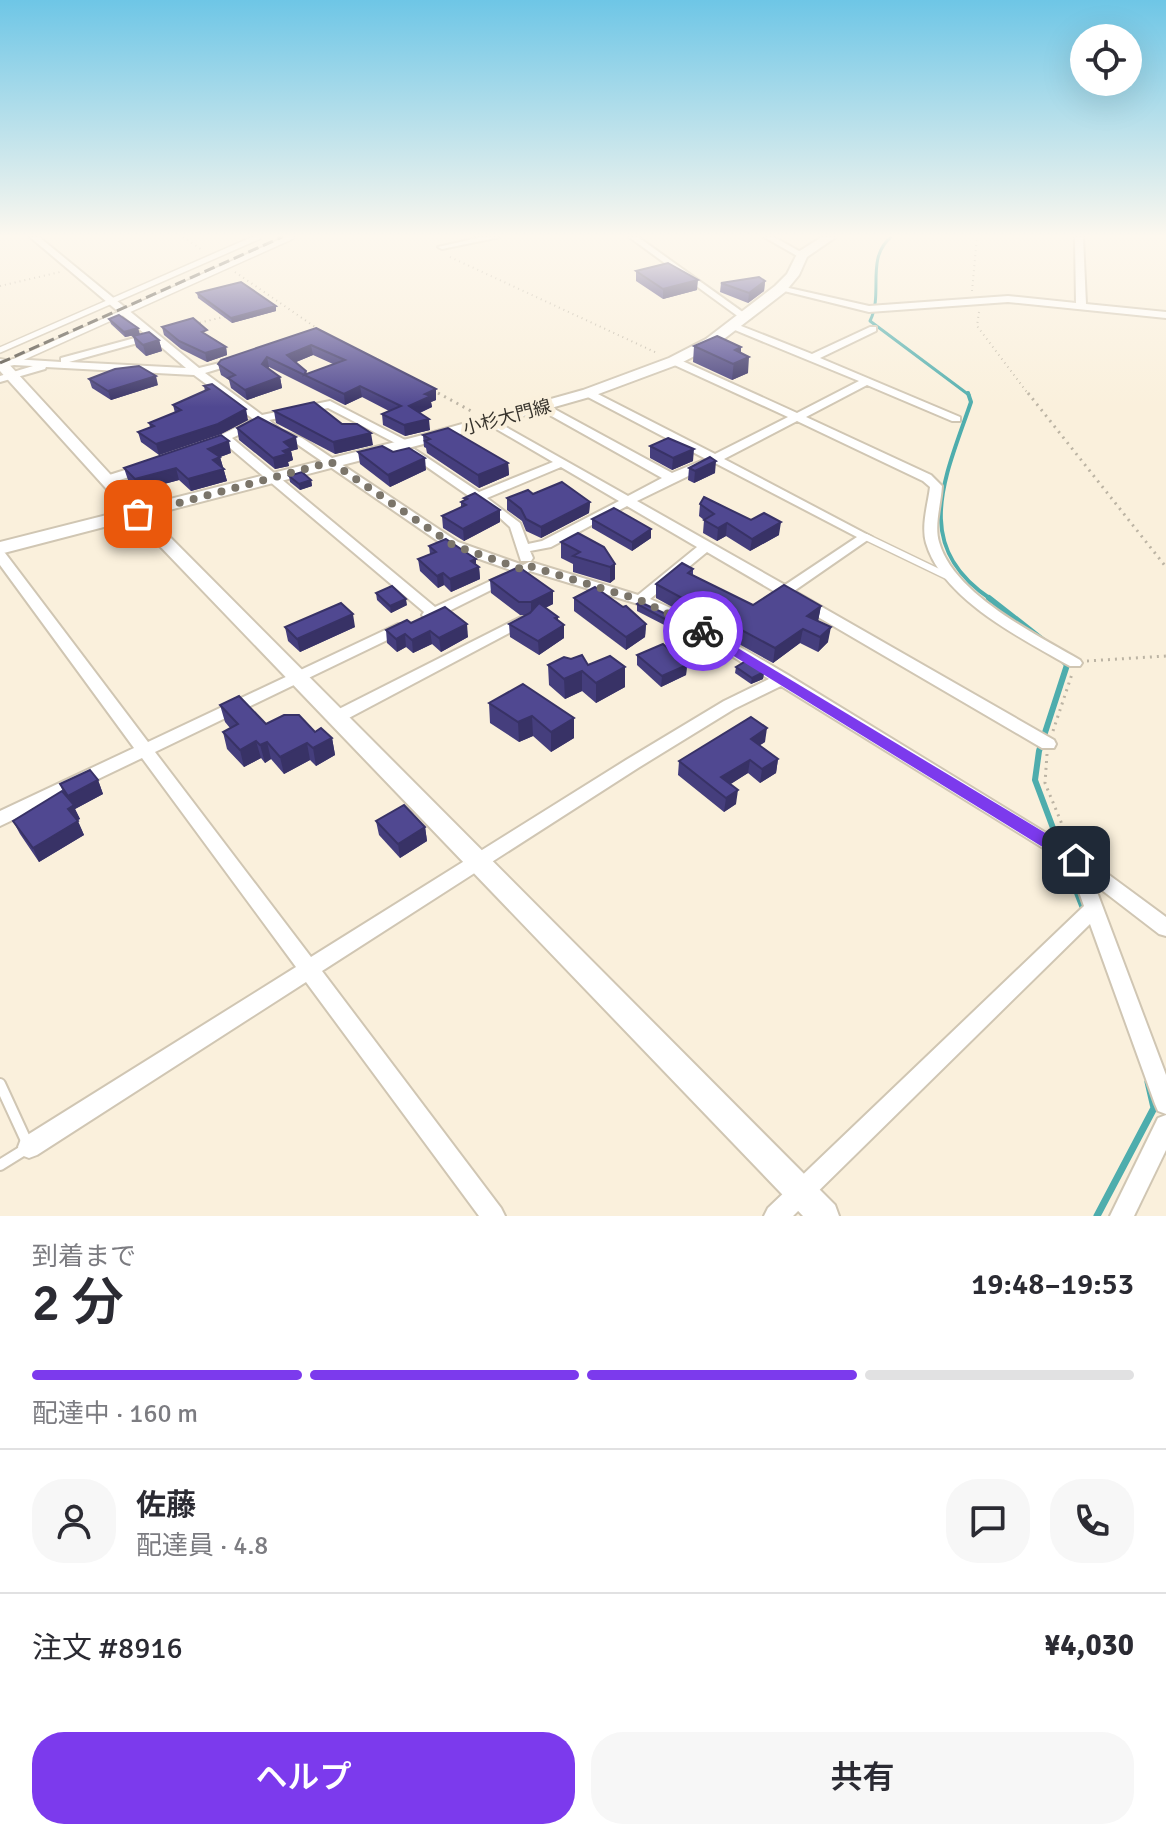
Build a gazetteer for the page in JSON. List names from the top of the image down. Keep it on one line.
{"streets":{"main road":["小杉大門線"]},"page":{"heading":["2 分","到着まで","19:48–19:53"],"panel":["佐藤","配達員 · 4.8","注文 #8916","¥4,030"],"bar":"配達中 · 160 m","buttons":["ヘルプ","共有"]}}
